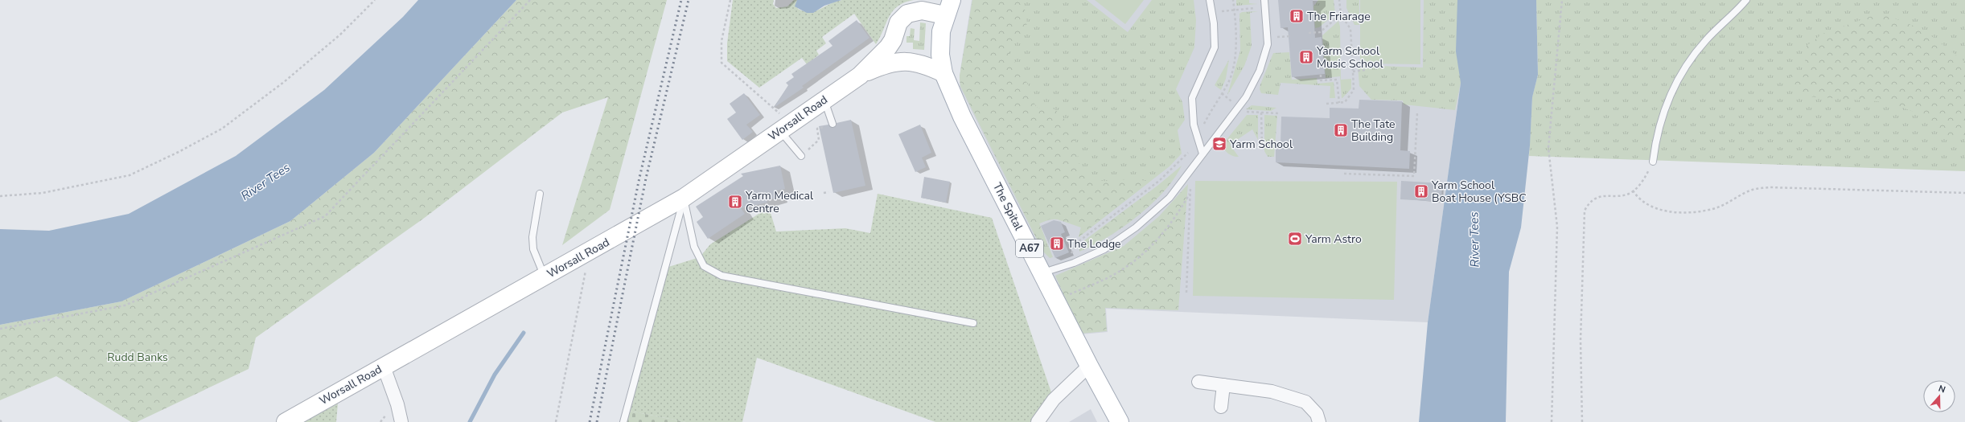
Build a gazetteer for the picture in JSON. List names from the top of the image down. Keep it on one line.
{"streets":{"main road":["Worsall Road","The Spital","A67"]},"crossings":[["Worsall Road","The Spital"]],"water":["River Tees"],"parks":["Rudd Banks"],"places":{"building":["The Friarage","Yarm School Music School","The Tate Building","Yarm School Boat House (YSBC","Yarm Medical Centre","The Lodge"],"school or university":["Yarm School"],"sports":["Yarm Astro"]},"north":"top"}
